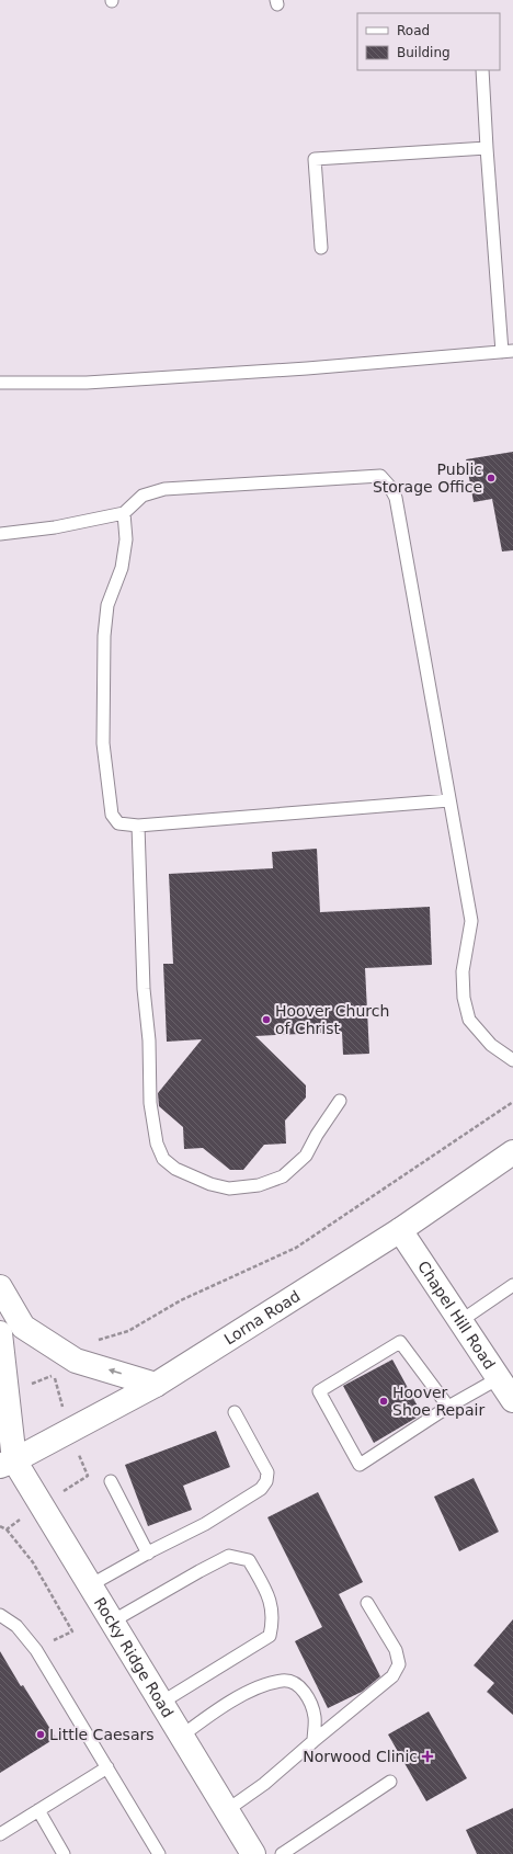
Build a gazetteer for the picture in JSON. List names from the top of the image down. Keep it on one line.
{"streets":{"street":["Chapel Hill Road","Lorna Road","Rocky Ridge Road"]},"crossings":[["Chapel Hill Road","Lorna Road"],["Lorna Road","Rocky Ridge Road"]],"places":{"other":["Public Storage Office","Hoover Church of Christ","Hoover Shoe Repair","Little Caesars"],"health":["Norwood Clinic"]},"legend":["Road","Building"]}
